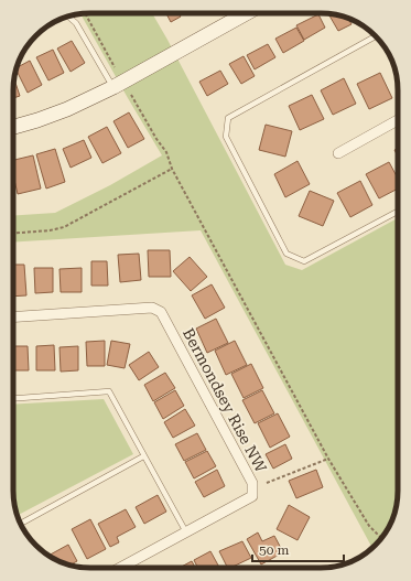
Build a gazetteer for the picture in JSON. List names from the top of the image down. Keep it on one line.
{"streets":{"street":["Bermondsey Rise NW"]},"scale_bar":"50 m"}
